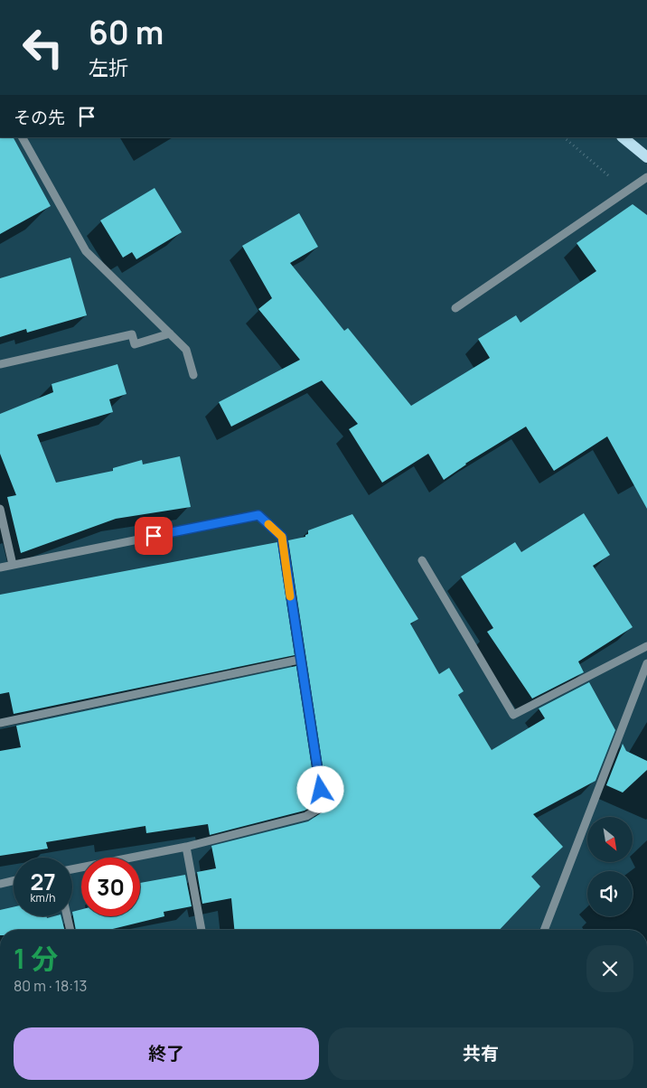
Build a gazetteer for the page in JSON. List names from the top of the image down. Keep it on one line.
{"north":"bottom right","page":{"turn":["60 m","左折"],"then":"その先","speed":"27 km/h","limit":"30","heading":["1 分","80 m · 18:13"],"buttons":["終了","共有"]}}
